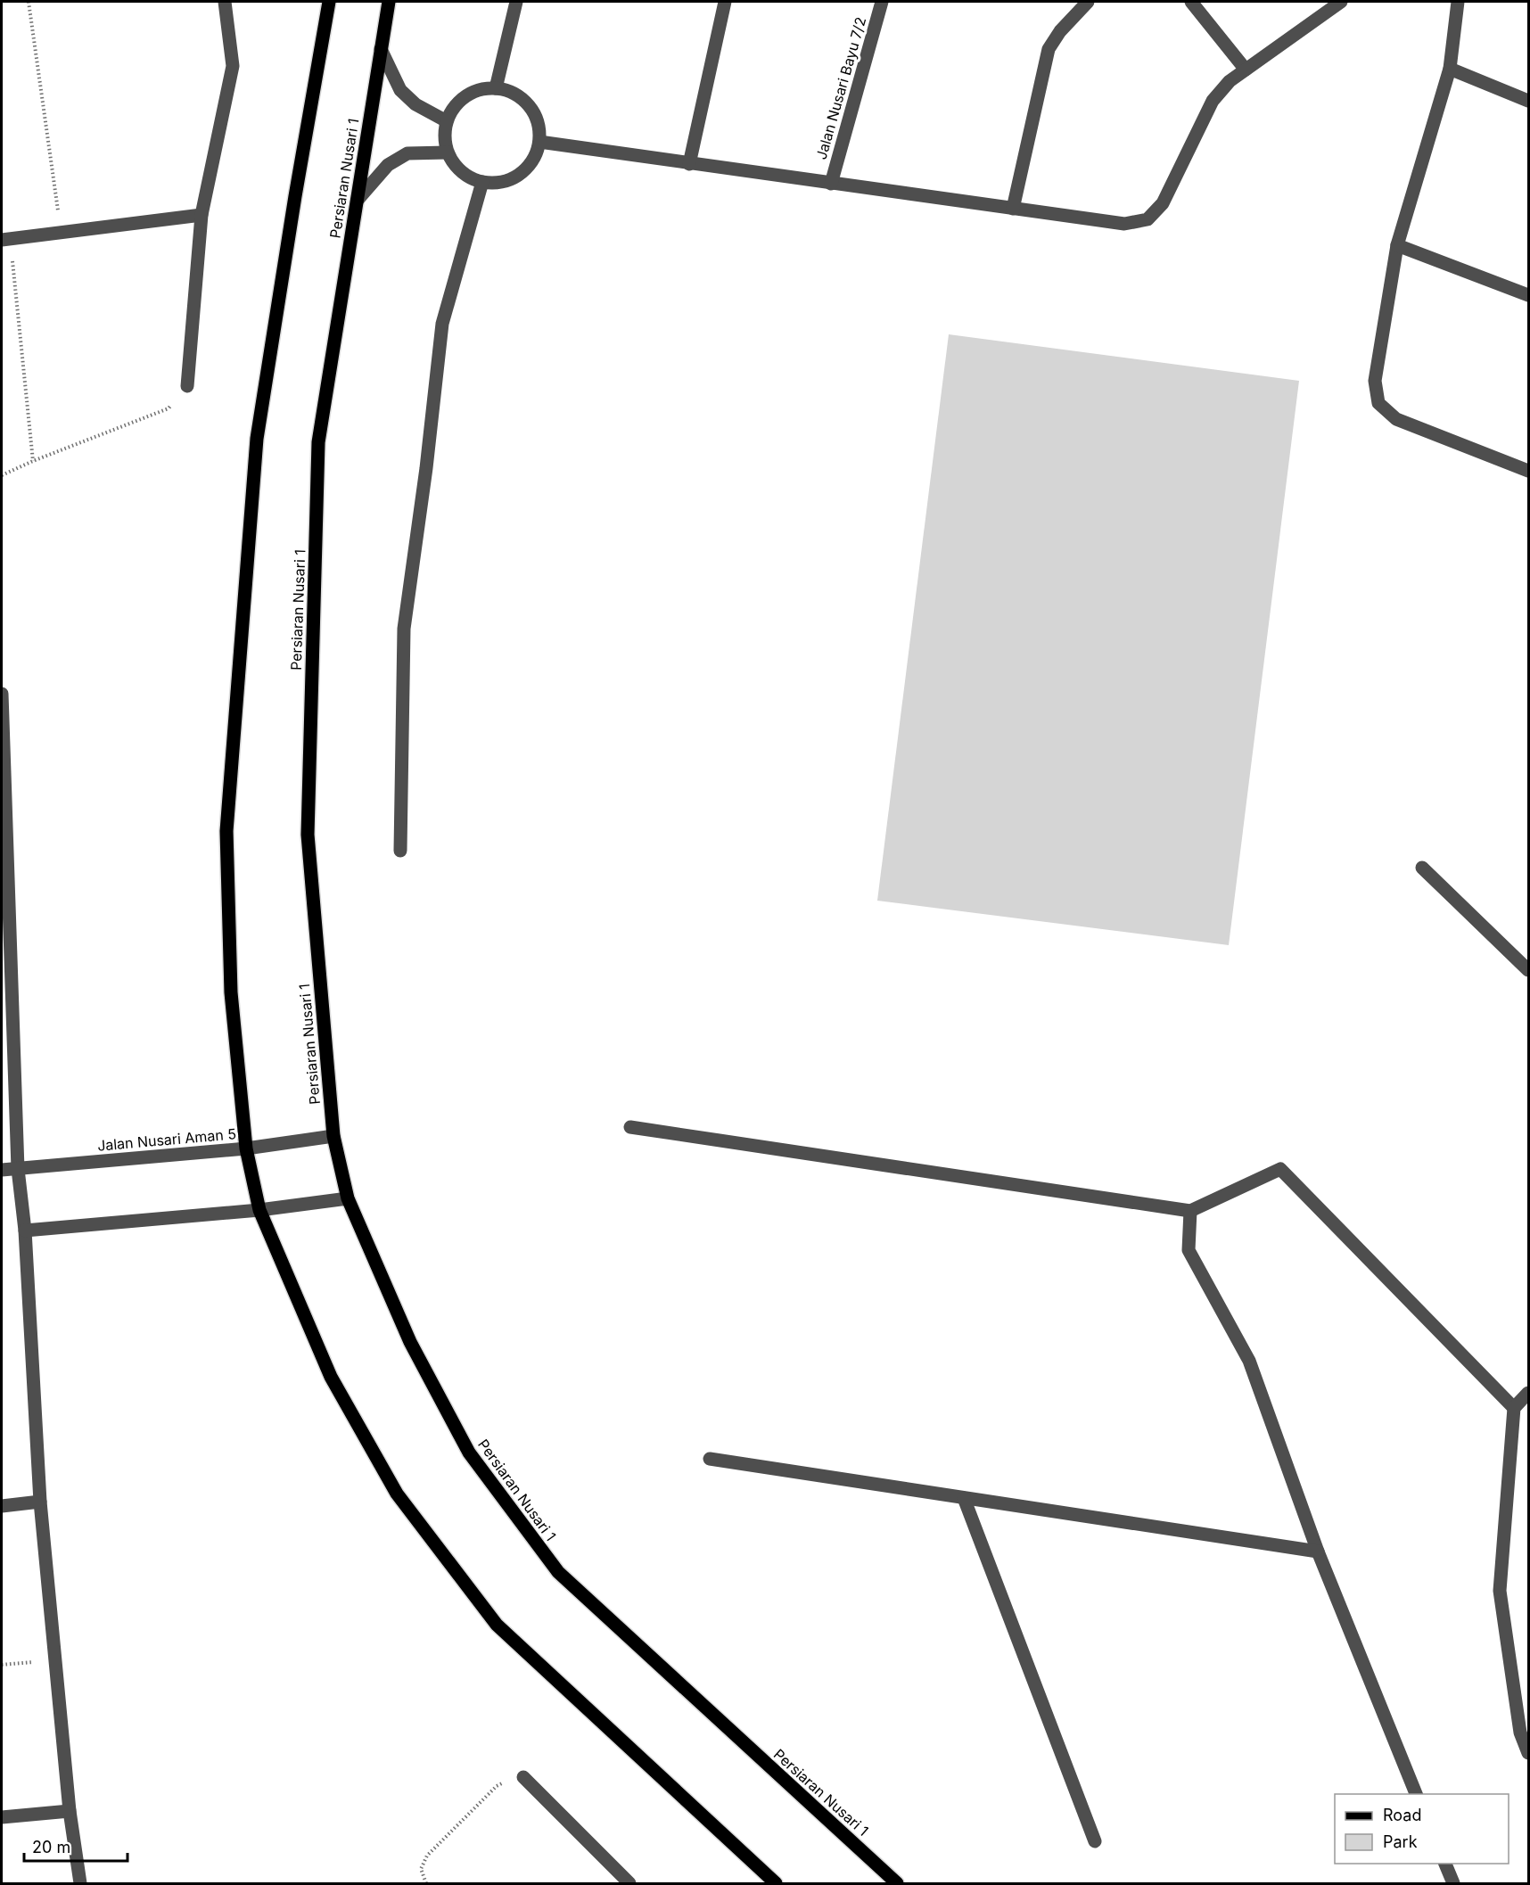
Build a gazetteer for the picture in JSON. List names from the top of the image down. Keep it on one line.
{"streets":{"main road":["Persiaran Nusari 1"],"street":["Jalan Nusari Bayu 7/2","Jalan Nusari Aman 5"]},"crossings":[["Persiaran Nusari 1","Jalan Nusari Aman 5"]],"legend":["Road","Park"],"scale_bar":"20 m"}
